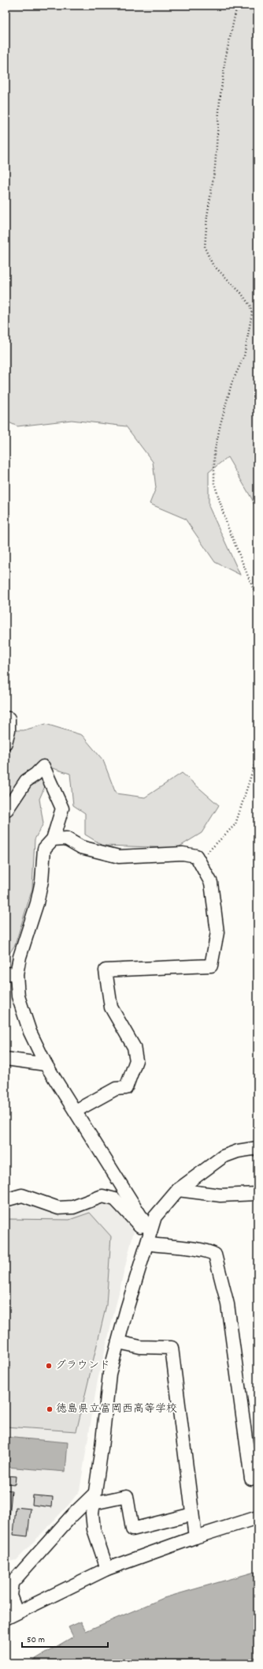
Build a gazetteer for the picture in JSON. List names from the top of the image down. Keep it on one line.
{"places":["グラウンド","徳島県立富岡西高等学校"],"scale_bar":"50 m"}
